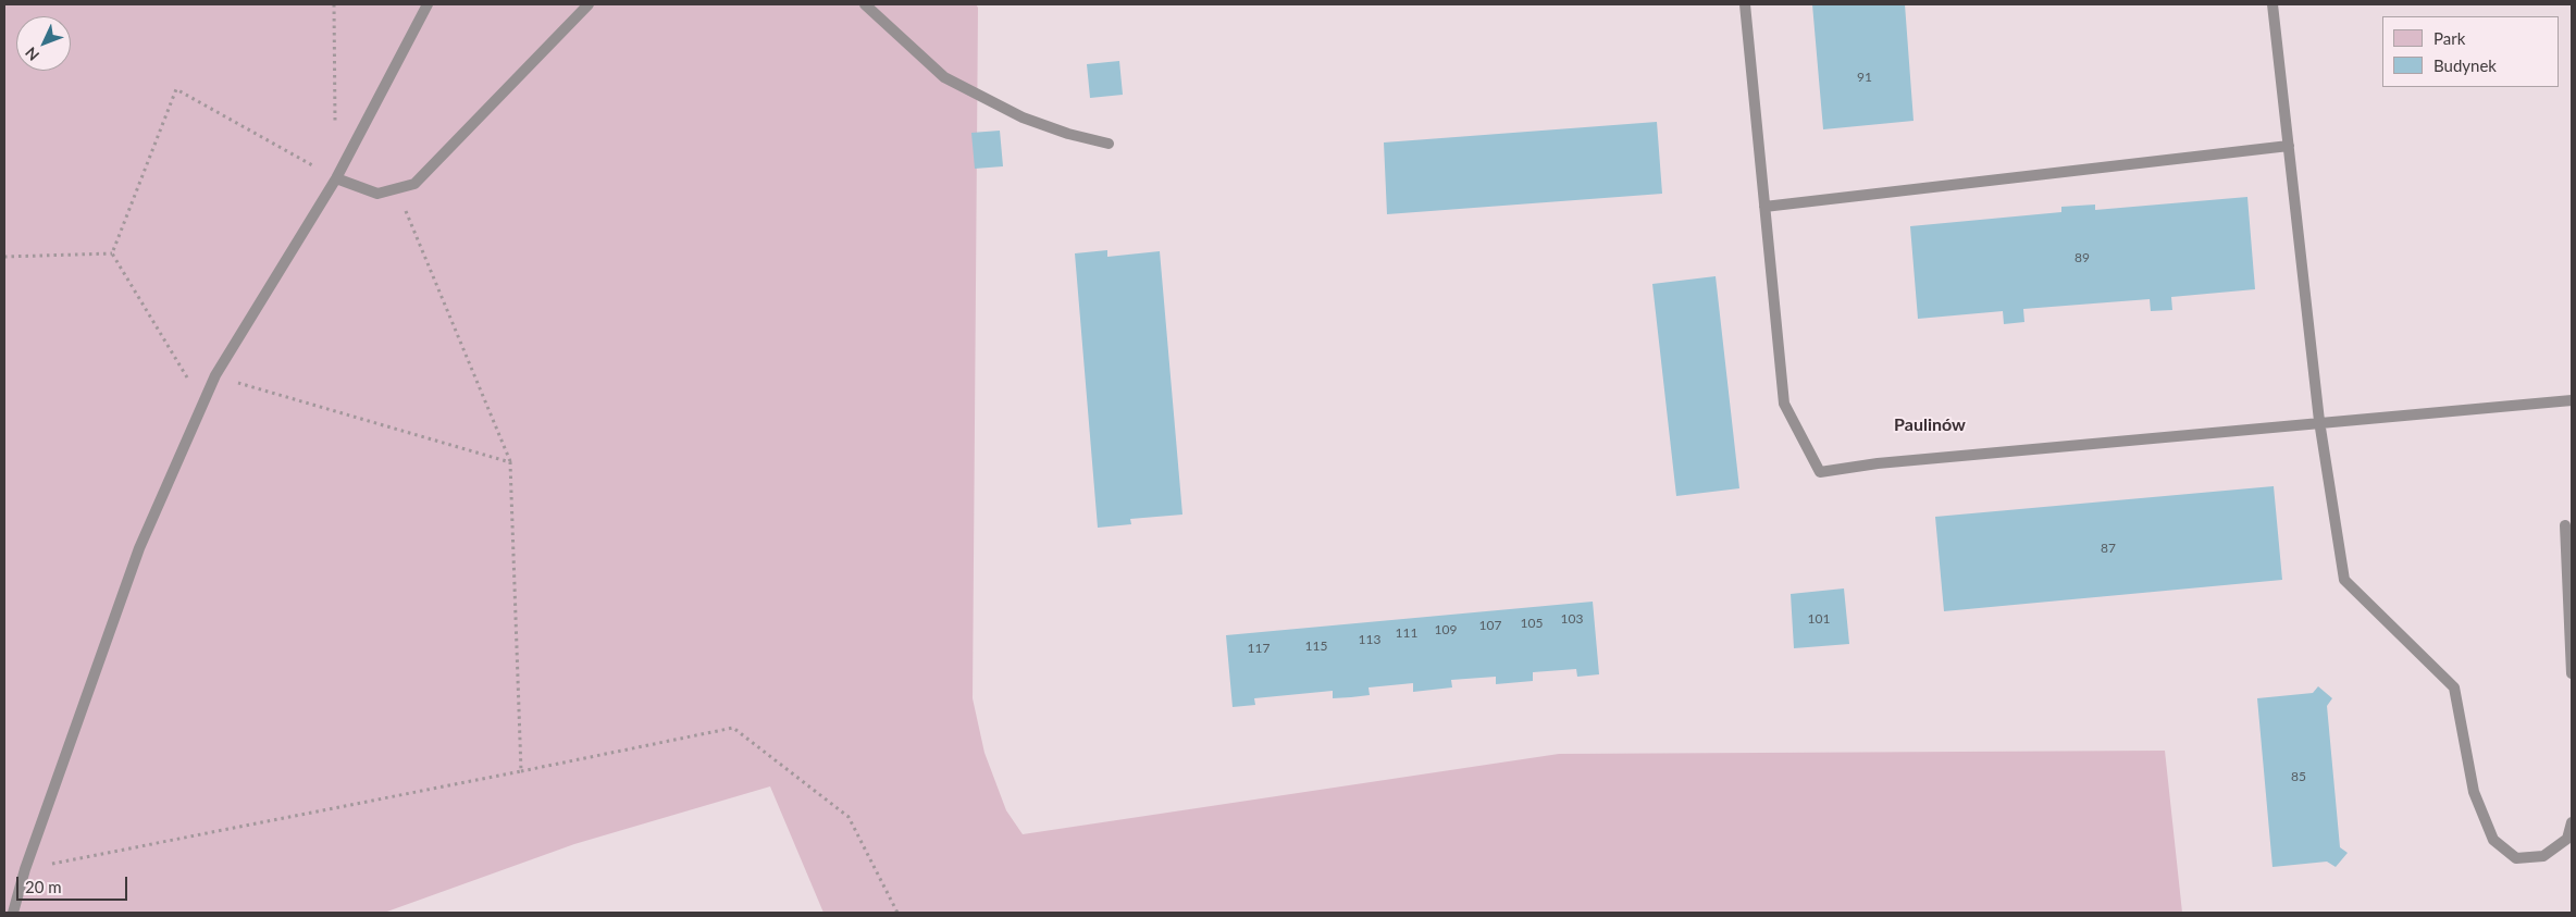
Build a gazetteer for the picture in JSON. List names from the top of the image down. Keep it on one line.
{"districts":["Paulinów"],"house_numbers":["91","89","87","103","101","105","107","109","111","113","115","117","85"],"legend":["Park","Budynek"],"scale_bar":"20 m","north":"bottom left"}
